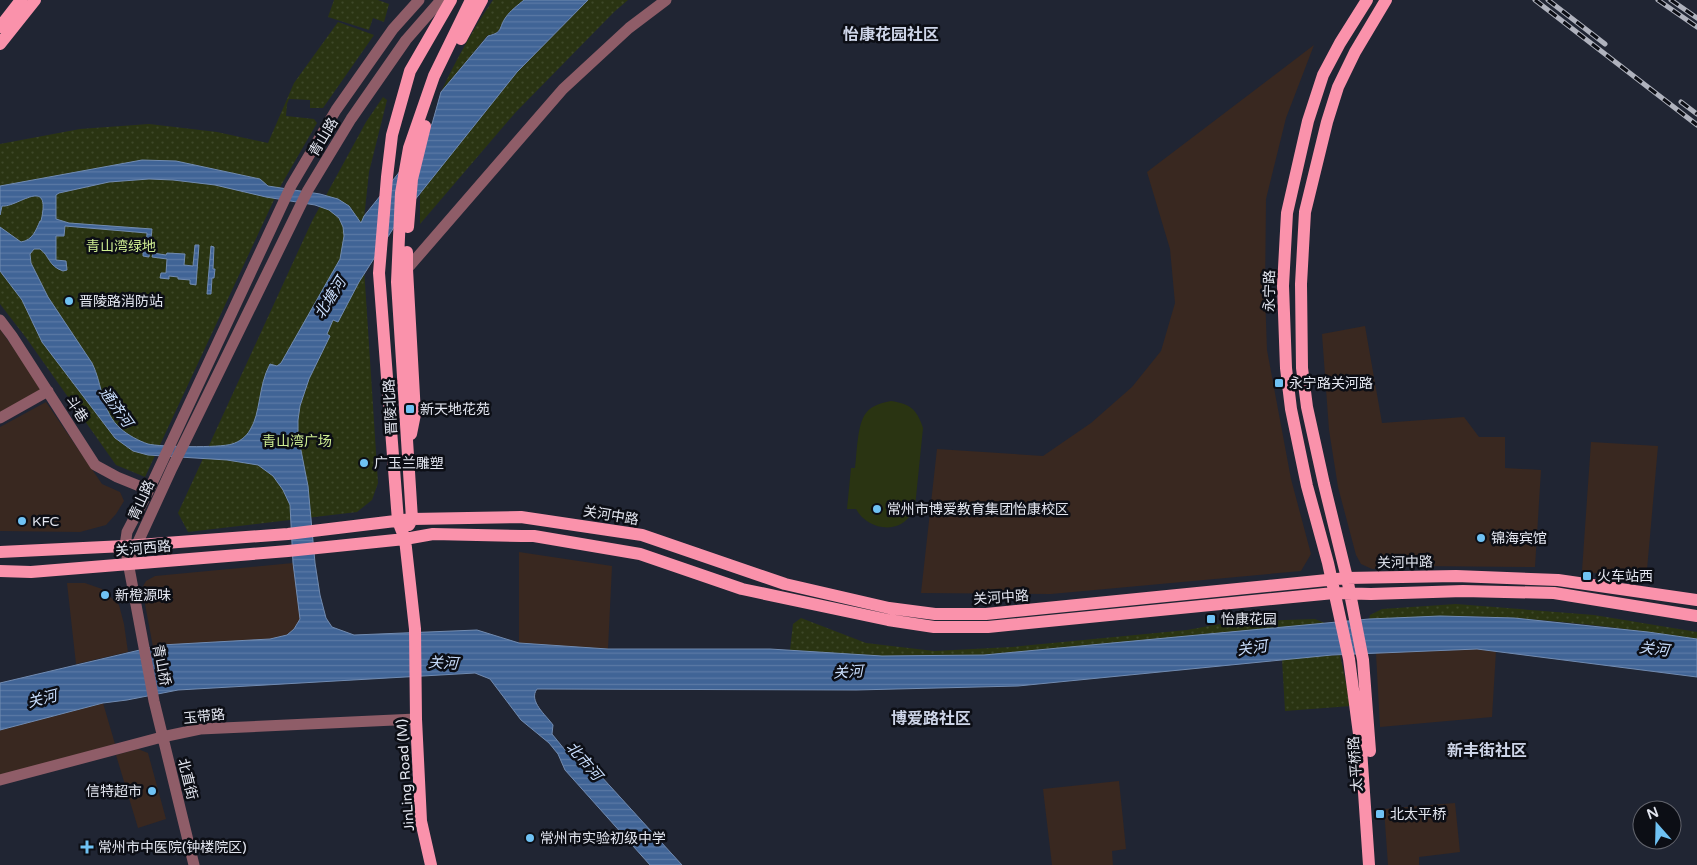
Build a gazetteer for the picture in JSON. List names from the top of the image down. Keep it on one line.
{"streets":{"main road":["永宁路","晋陵北路","关河中路","关河西路","太平桥路","JinLing Road (M)"],"street":["青山路","斗巷","青山桥","玉带路","北直街"]},"crossings":[["青山路","斗巷"],["青山路","关河西路"],["青山路","青山桥"],["永宁路","关河中路"],["晋陵北路","关河中路"],["晋陵北路","JinLing Road (M)"],["关河中路","关河西路"],["关河中路","太平桥路"],["关河中路","JinLing Road (M)"],["关河西路","青山桥"],["青山桥","北直街"],["玉带路","JinLing Road (M)"],["玉带路","北直街"]],"districts":["怡康花园社区","博爱路社区","新丰街社区"],"water":["北塘河","通济河","关河","北市河"],"parks":["青山湾绿地","青山湾广场"],"places":{"other":["晋陵路消防站","广玉兰雕塑","常州市博爱教育集团怡康校区","KFC","锦海宾馆","新橙源味","信特超市","常州市实验初级中学"],"transit":["永宁路关河路","新天地花苑","火车站西","怡康花园","北太平桥"],"health":["常州市中医院(钟楼院区)"]},"north":"top"}
